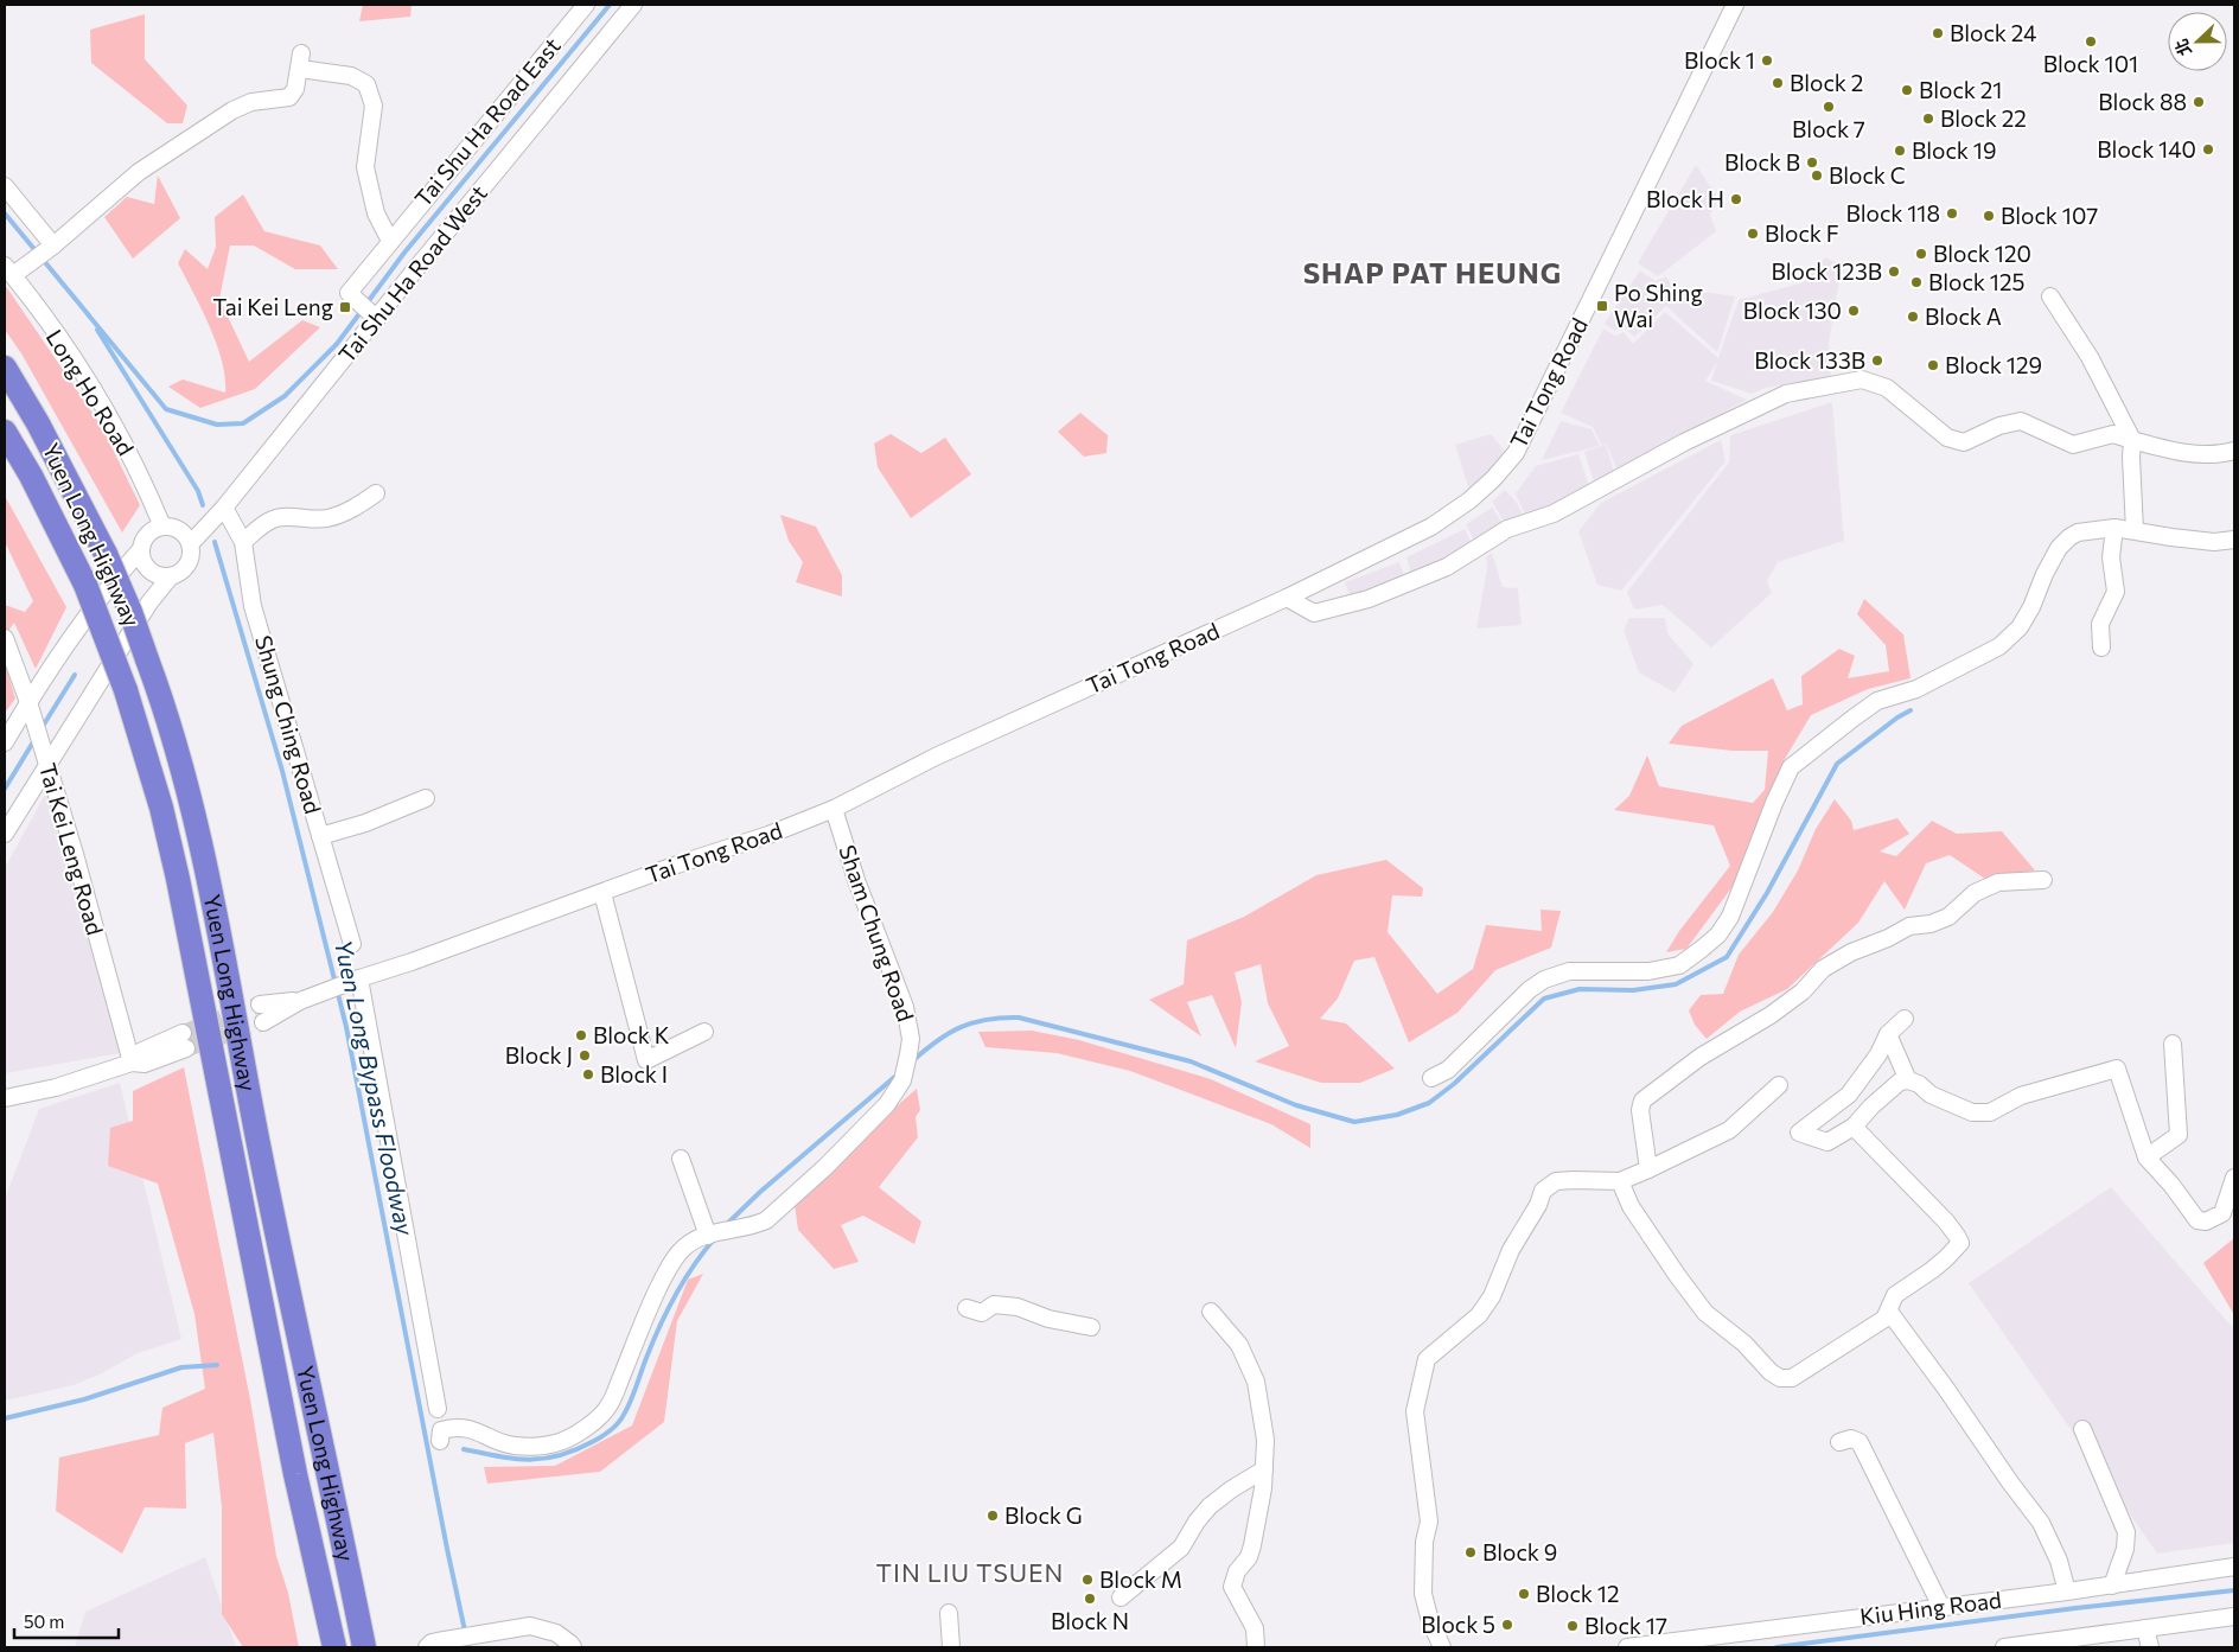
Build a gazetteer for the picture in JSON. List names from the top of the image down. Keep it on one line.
{"streets":{"highway":["Yuen Long Highway"],"street":["Tai Shu Ha Road East","Tai Shu Ha Road West","Tai Tong Road","Long Ho Road","Shung Ching Road","Tai Kei Leng Road","Sham Chung Road","Kiu Hing Road"]},"crossings":[["Tai Shu Ha Road East","Tai Shu Ha Road West"],["Tai Shu Ha Road West","Long Ho Road"],["Tai Shu Ha Road West","Shung Ching Road"],["Tai Shu Ha Road West","Tai Kei Leng Road"],["Tai Tong Road","Sham Chung Road"]],"districts":["SHAP PAT HEUNG","TIN LIU TSUEN"],"water":["Yuen Long Bypass Floodway"],"places":{"other":["Block 24","Block 101","Block 1","Block 2","Block 21","Block 88","Block 7","Block 22","Block 140","Block 19","Block B","Block C","Block H","Block 118","Block 107","Block F","Block 120","Block 123B","Block 125","Block 130","Block A","Block 133B","Block 129","Block K","Block J","Block I","Block G","Block 9","Block M","Block 12","Block N","Block 5","Block 17"],"transit":["Po Shing Wai","Tai Kei Leng"]},"scale_bar":"50 m","north":"left"}
